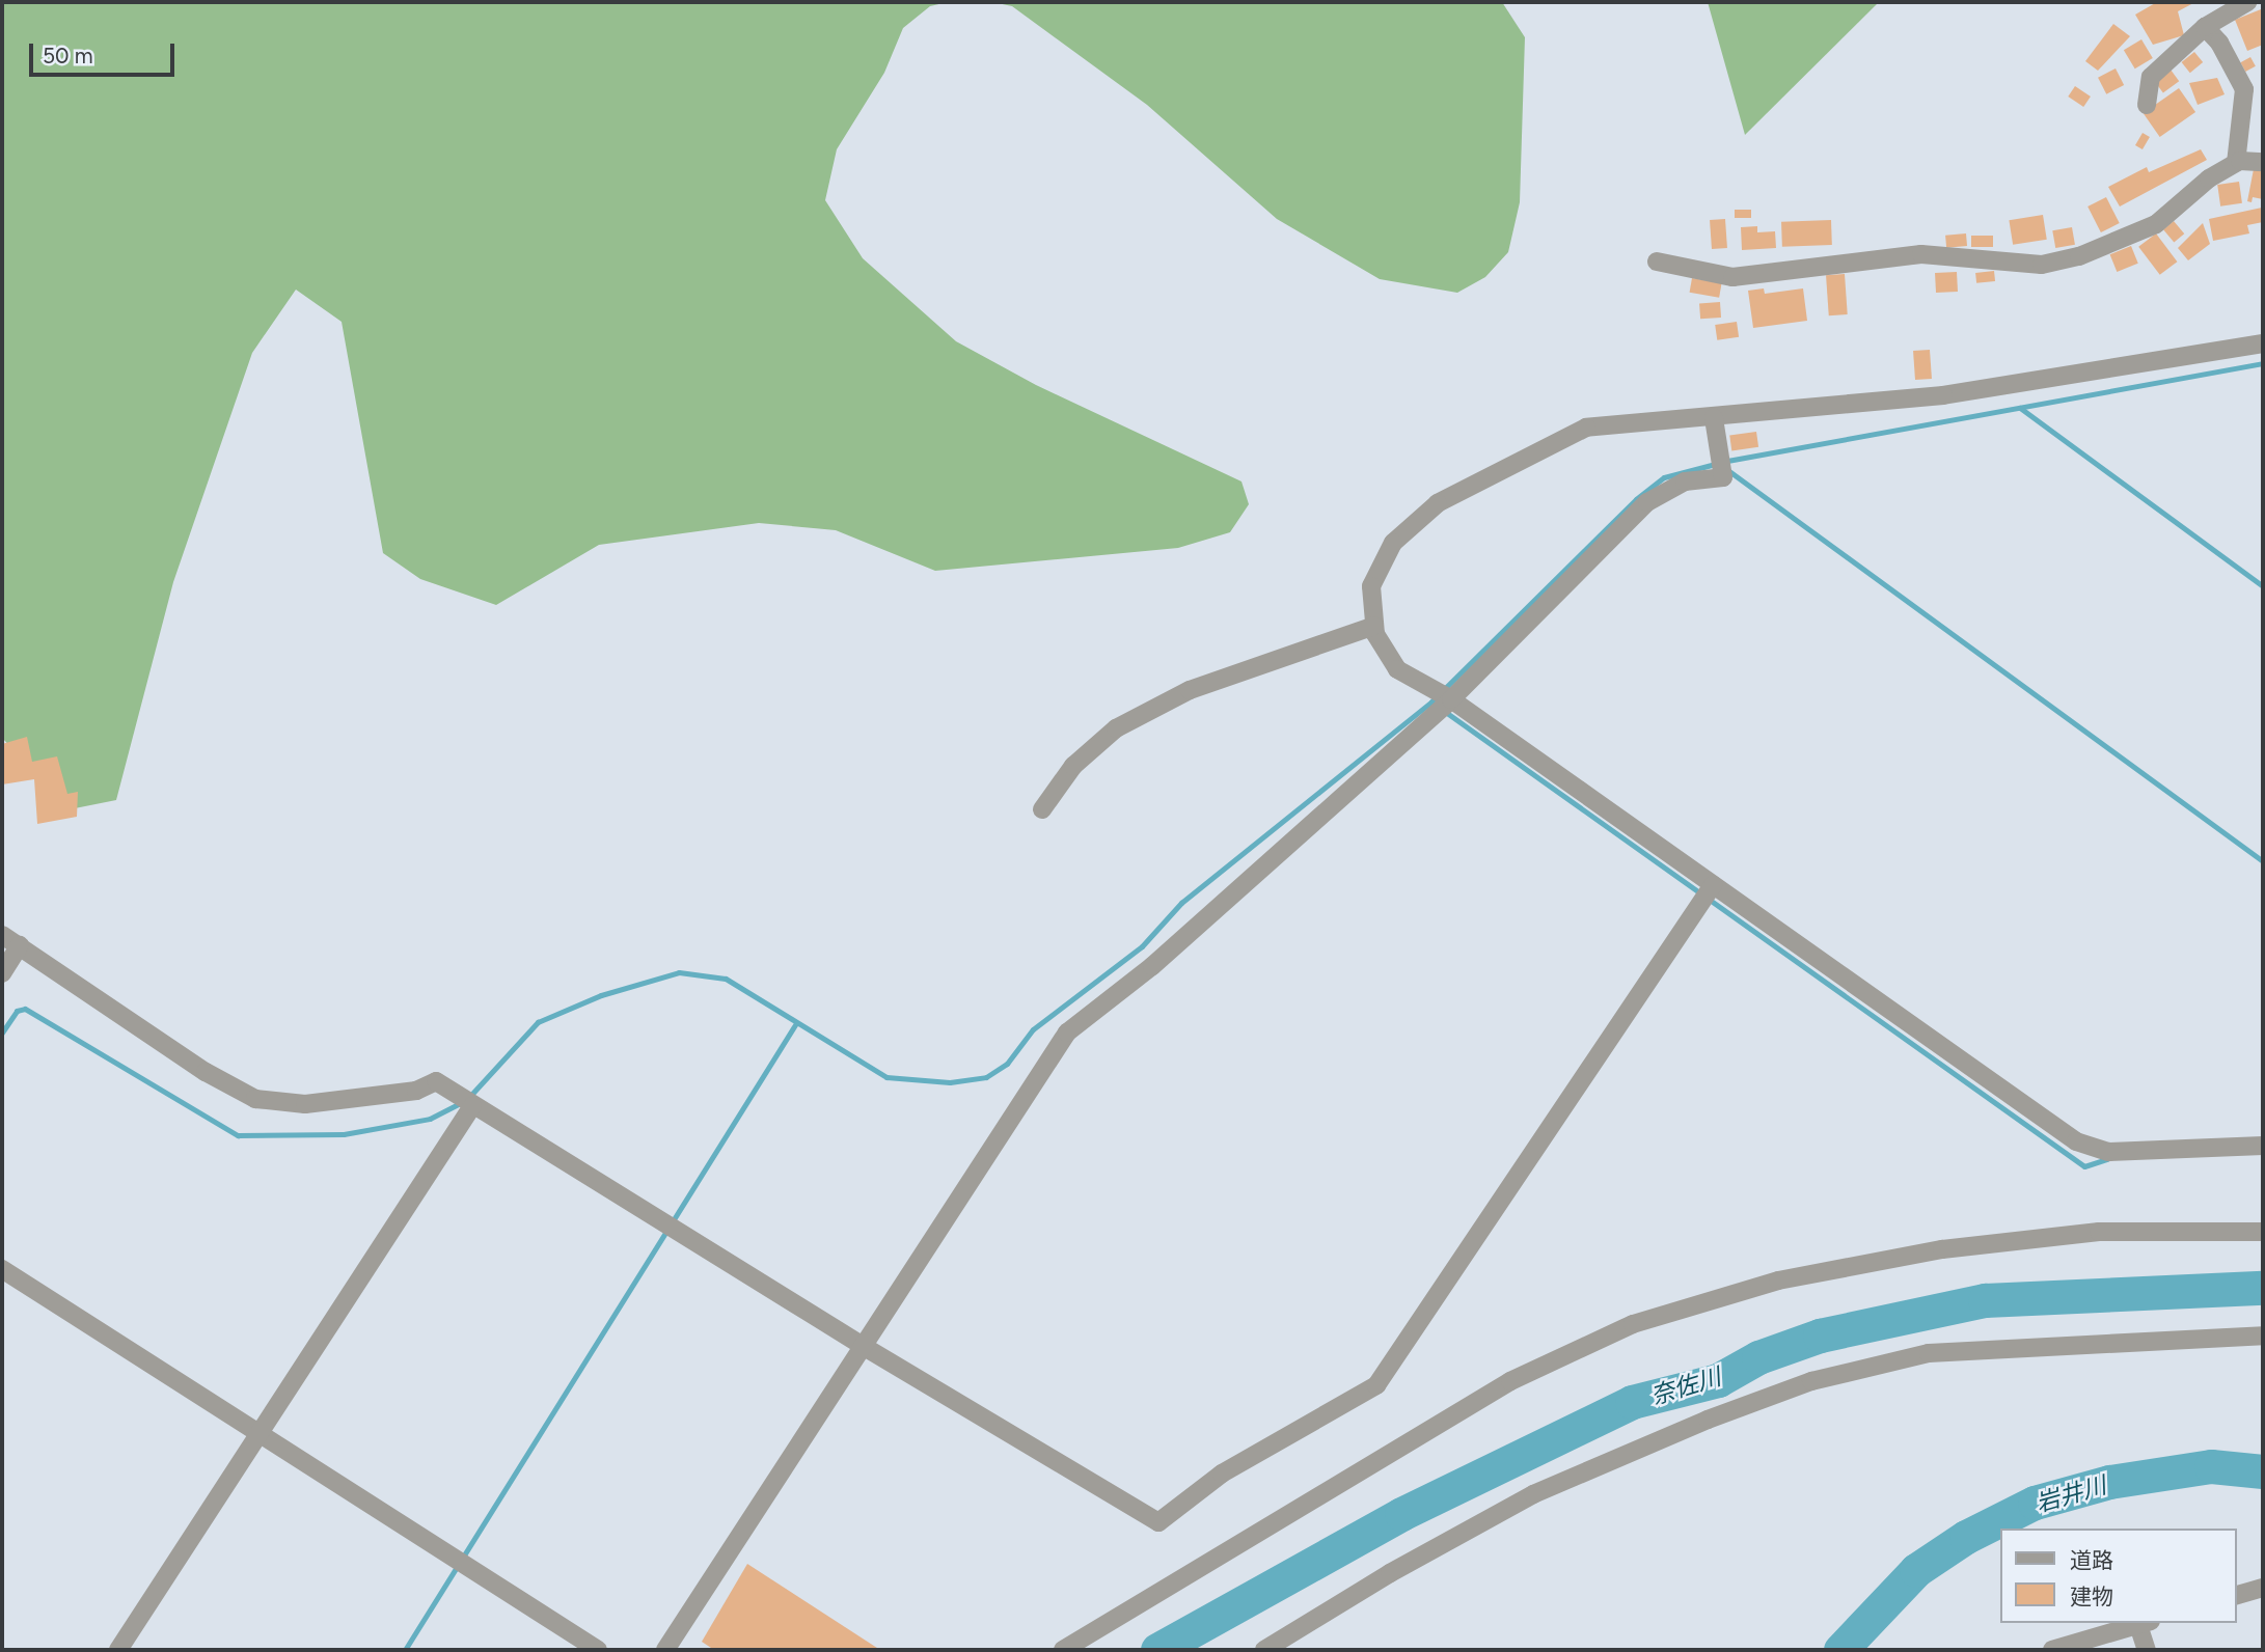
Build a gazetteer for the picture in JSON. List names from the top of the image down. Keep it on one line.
{"water":["奈佐川","岩井川"],"legend":["道路","建物"],"scale_bar":"50 m"}
